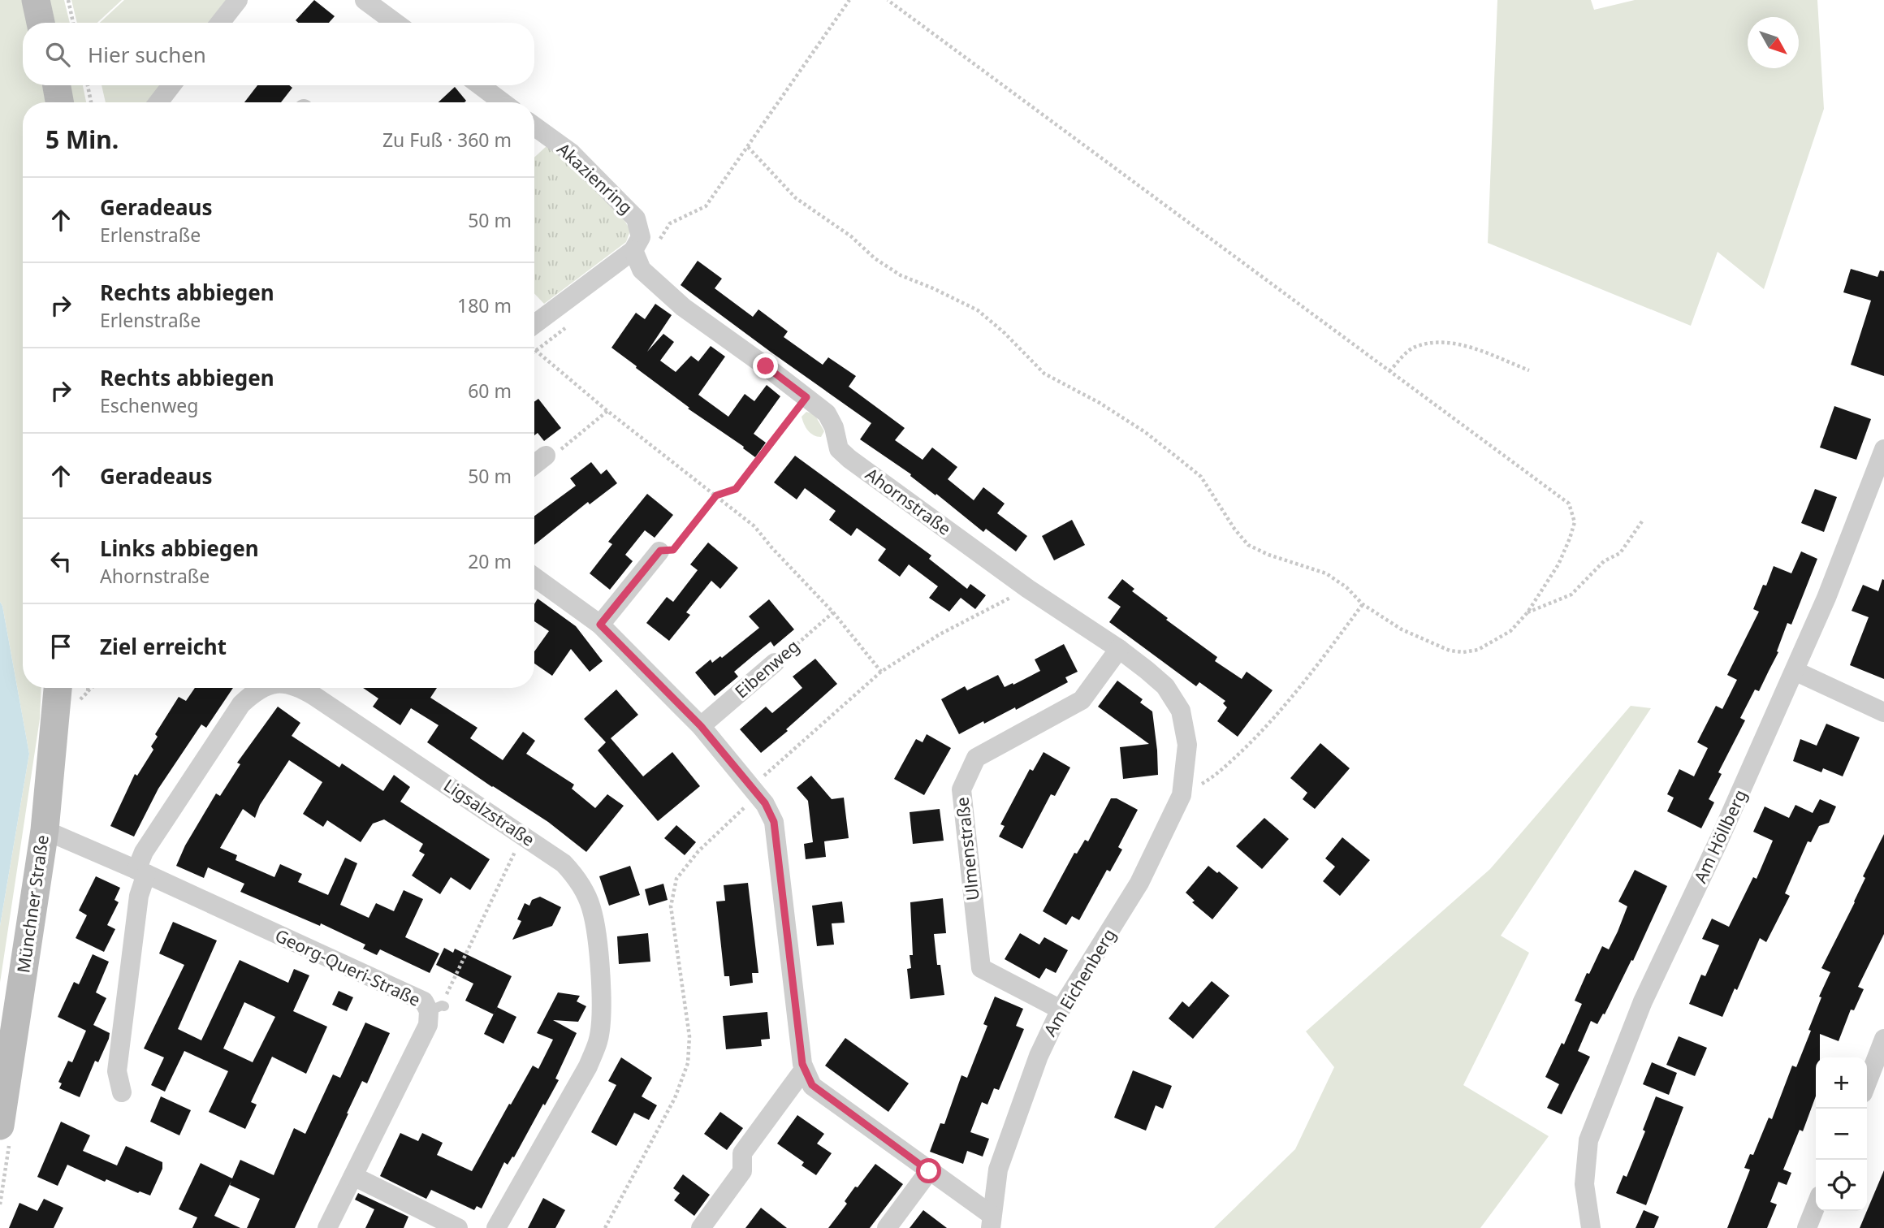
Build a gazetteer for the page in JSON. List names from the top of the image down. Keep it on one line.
{"streets":{"main road":["Münchner Straße"],"street":["Akazienring","Ahornstraße","Eibenweg","Ligsalzstraße","Am Höllberg","Ulmenstraße","Georg-Queri-Straße","Am Eichenberg"]},"crossings":[["Akazienring","Ahornstraße"],["Ahornstraße","Ulmenstraße"],["Ahornstraße","Am Eichenberg"],["Ligsalzstraße","Georg-Queri-Straße"],["Ulmenstraße","Am Eichenberg"],["Münchner Straße","Georg-Queri-Straße"]],"north":"bottom right","page":{"search":"Hier suchen","heading":["5 Min.","Zu Fuß · 360 m"],"list":[["Geradeaus","Erlenstraße","50 m"],["Rechts abbiegen","Erlenstraße","180 m"],["Rechts abbiegen","Eschenweg","60 m"],["Geradeaus","50 m"],["Links abbiegen","Ahornstraße","20 m"],"Ziel erreicht"],"map_buttons":["+","−"]}}
